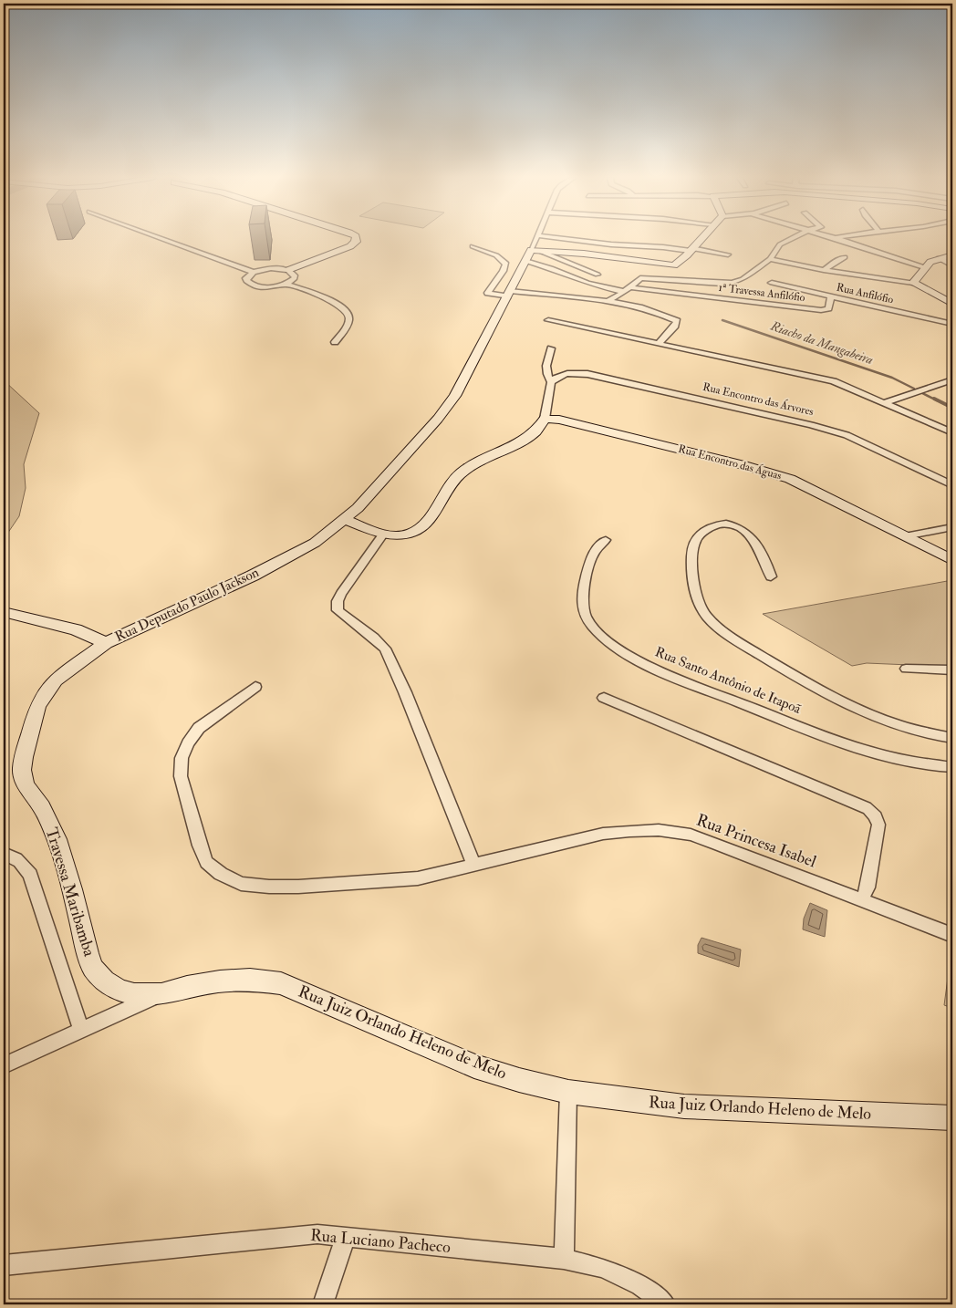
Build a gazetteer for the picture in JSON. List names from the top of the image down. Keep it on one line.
{"streets":{"main road":["Rua Encontro das Águas","Rua Deputado Paulo Jackson","Travessa Maribamba","Rua Juiz Orlando Heleno de Melo"],"street":["1ª Travessa Anfilófio","Rua Anfilófio","Rua Encontro das Árvores","Rua Santo Antônio de Itapoã","Rua Princesa Isabel","Rua Luciano Pacheco"]},"crossings":[["1ª Travessa Anfilófio","Rua Anfilófio"],["Rua Deputado Paulo Jackson","Travessa Maribamba"],["Travessa Maribamba","Rua Juiz Orlando Heleno de Melo"]],"water":["Riacho da Mangabeira"]}
